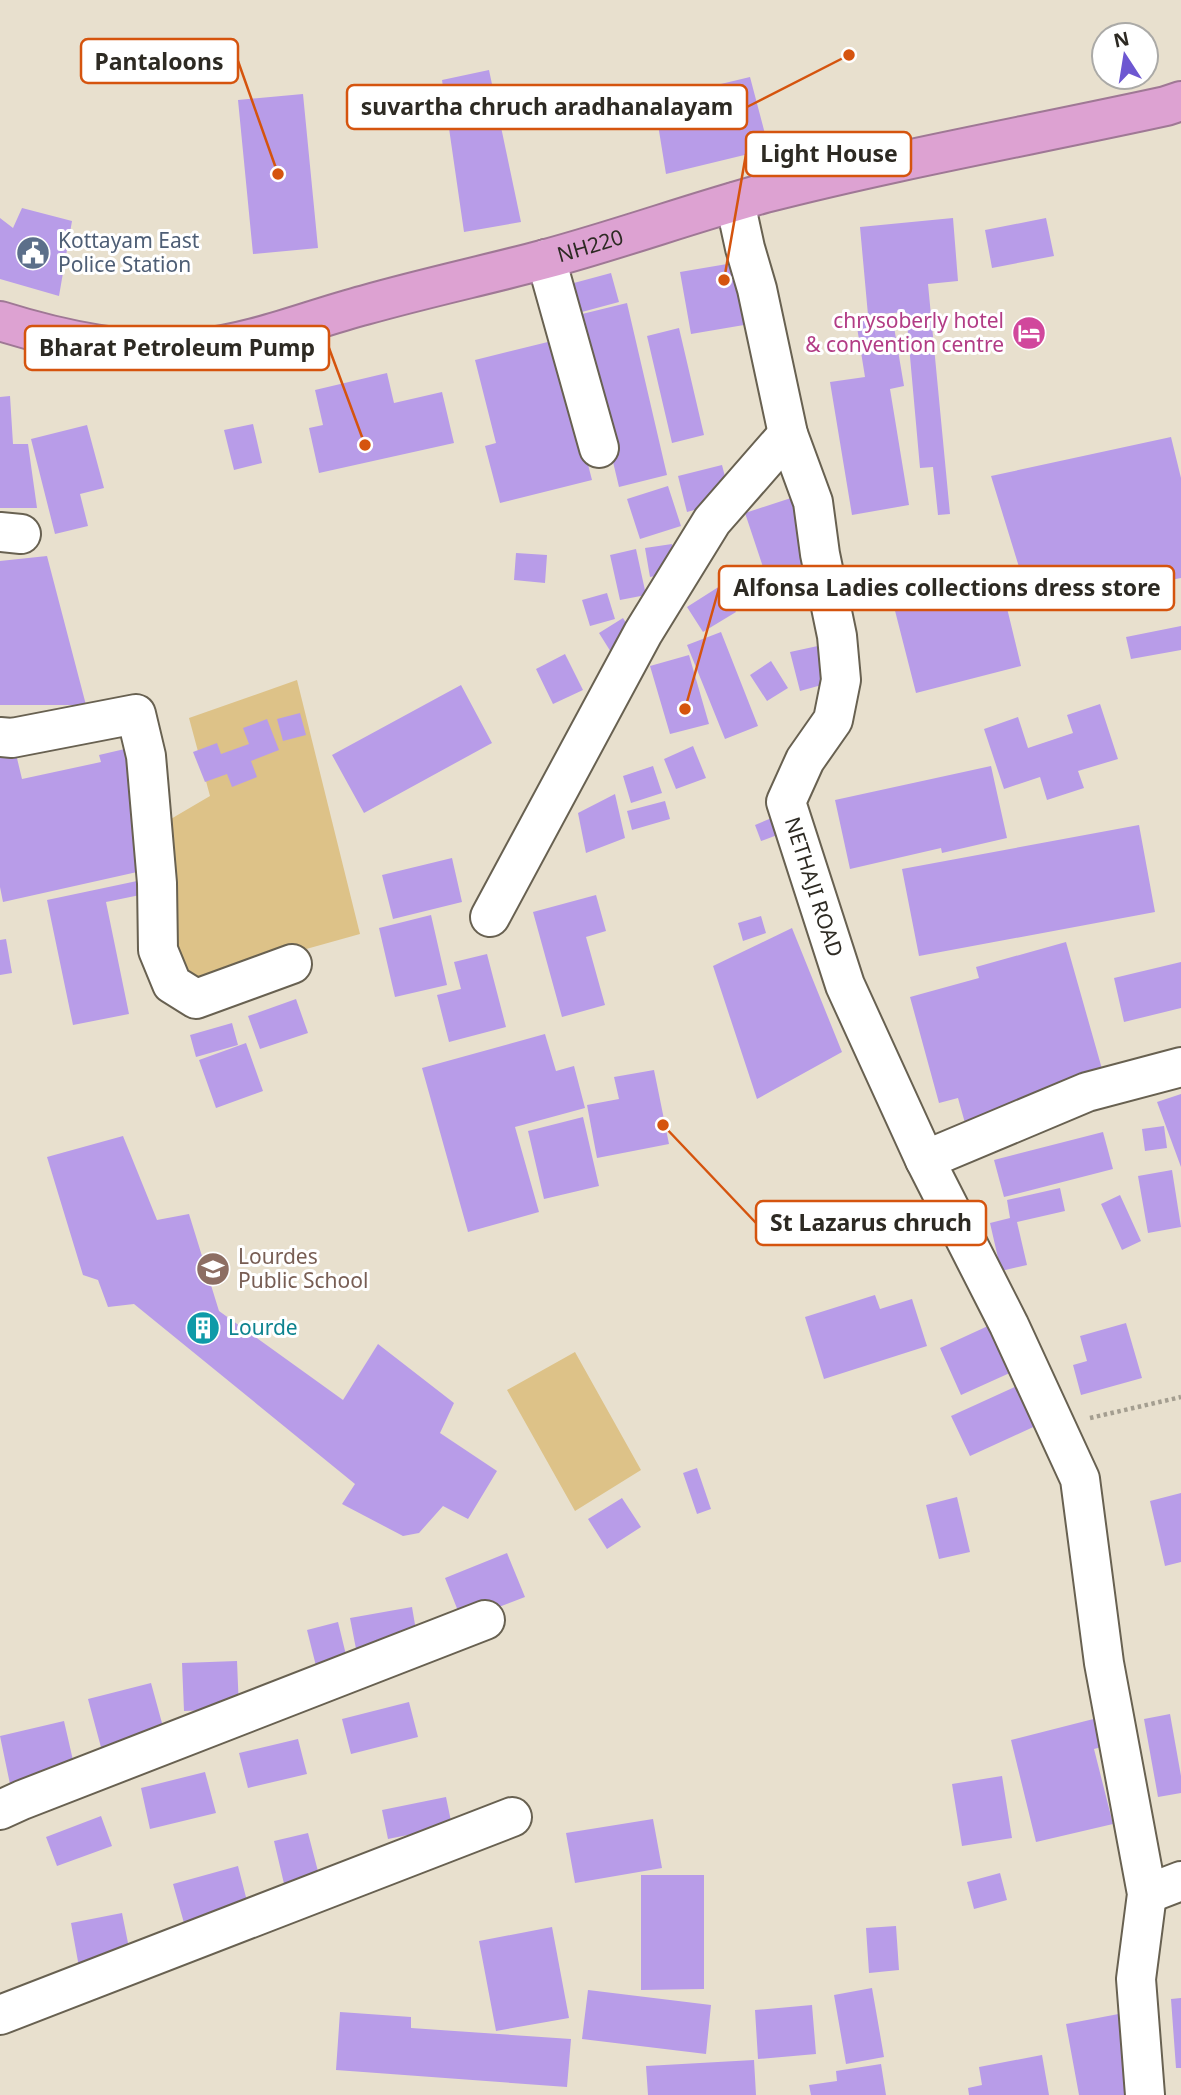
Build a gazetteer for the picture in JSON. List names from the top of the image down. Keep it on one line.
{"streets":{"highway":["NH220"],"street":["NETHAJI ROAD"]},"crossings":[["NH220","NETHAJI ROAD"]],"places":{"other":["suvartha chruch aradhanalayam","Pantaloons","Light House","Bharat Petroleum Pump","Alfonsa Ladies collections dress store","St Lazarus chruch"],"public building":["Kottayam East Police Station"],"hotel":["chrysoberly hotel & convention centre"],"school or university":["Lourdes Public School"],"building":["Lourde"]},"north":"top"}
